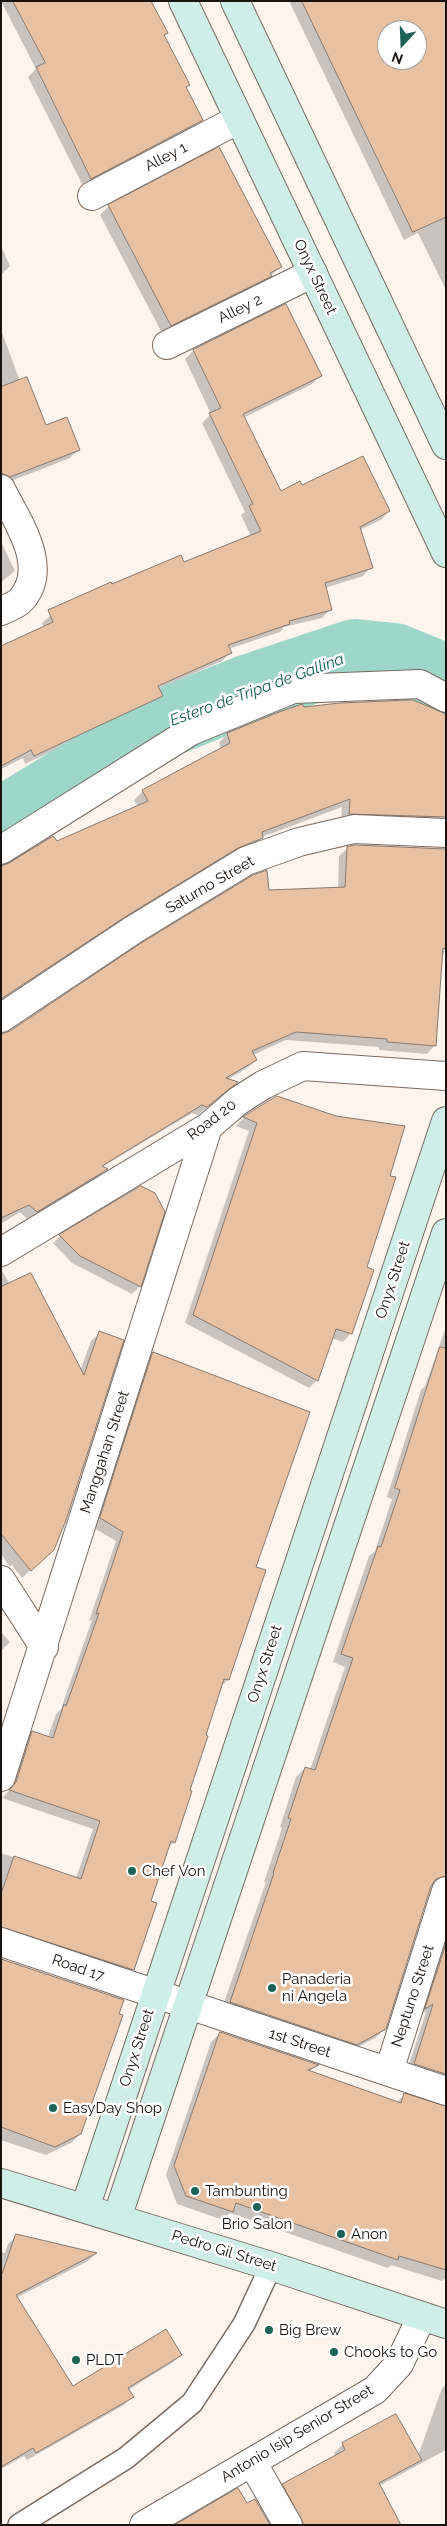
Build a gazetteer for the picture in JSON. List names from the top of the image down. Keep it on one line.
{"streets":{"main road":["Onyx Street","Pedro Gil Street"],"street":["Alley 1","Alley 2","Saturno Street","Road 20","Manggahan Street","Road 17","Neptuno Street","1st Street","Antonio Isip Senior Street"]},"crossings":[["Alley 1","Onyx Street"],["Onyx Street","Alley 2"],["Onyx Street","Road 17"],["Onyx Street","1st Street"],["Onyx Street","Pedro Gil Street"],["Road 20","Manggahan Street"],["Road 17","1st Street"],["Neptuno Street","1st Street"],["Pedro Gil Street","Antonio Isip Senior Street"]],"water":["Estero de Tripa de Gallina"],"places":["Chef Von","Panaderia ni Angela","EasyDay Shop","Tambunting","Brio Salon","Anon","Big Brew","Chooks to Go","PLDT"],"north":"bottom"}
